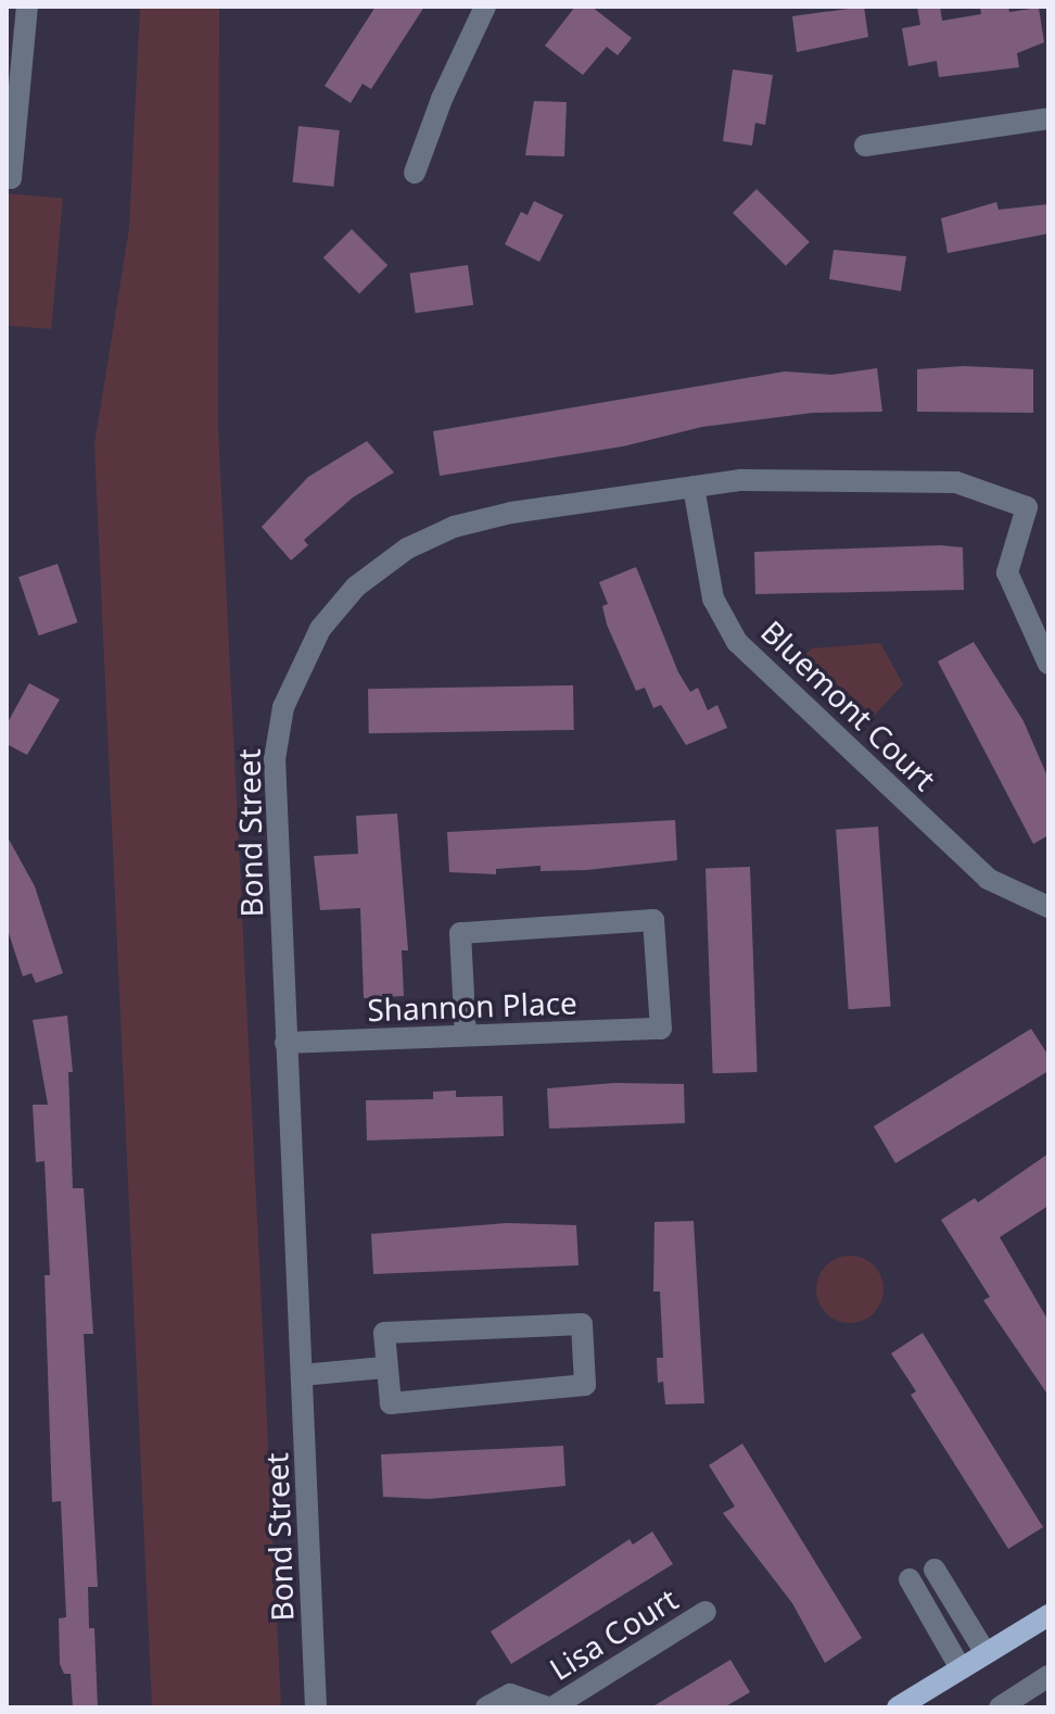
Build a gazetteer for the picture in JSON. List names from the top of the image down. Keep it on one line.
{"streets":{"street":["Bluemont Court","Bond Street","Shannon Place","Lisa Court"]},"crossings":[["Bluemont Court","Bond Street"],["Bond Street","Shannon Place"]]}
